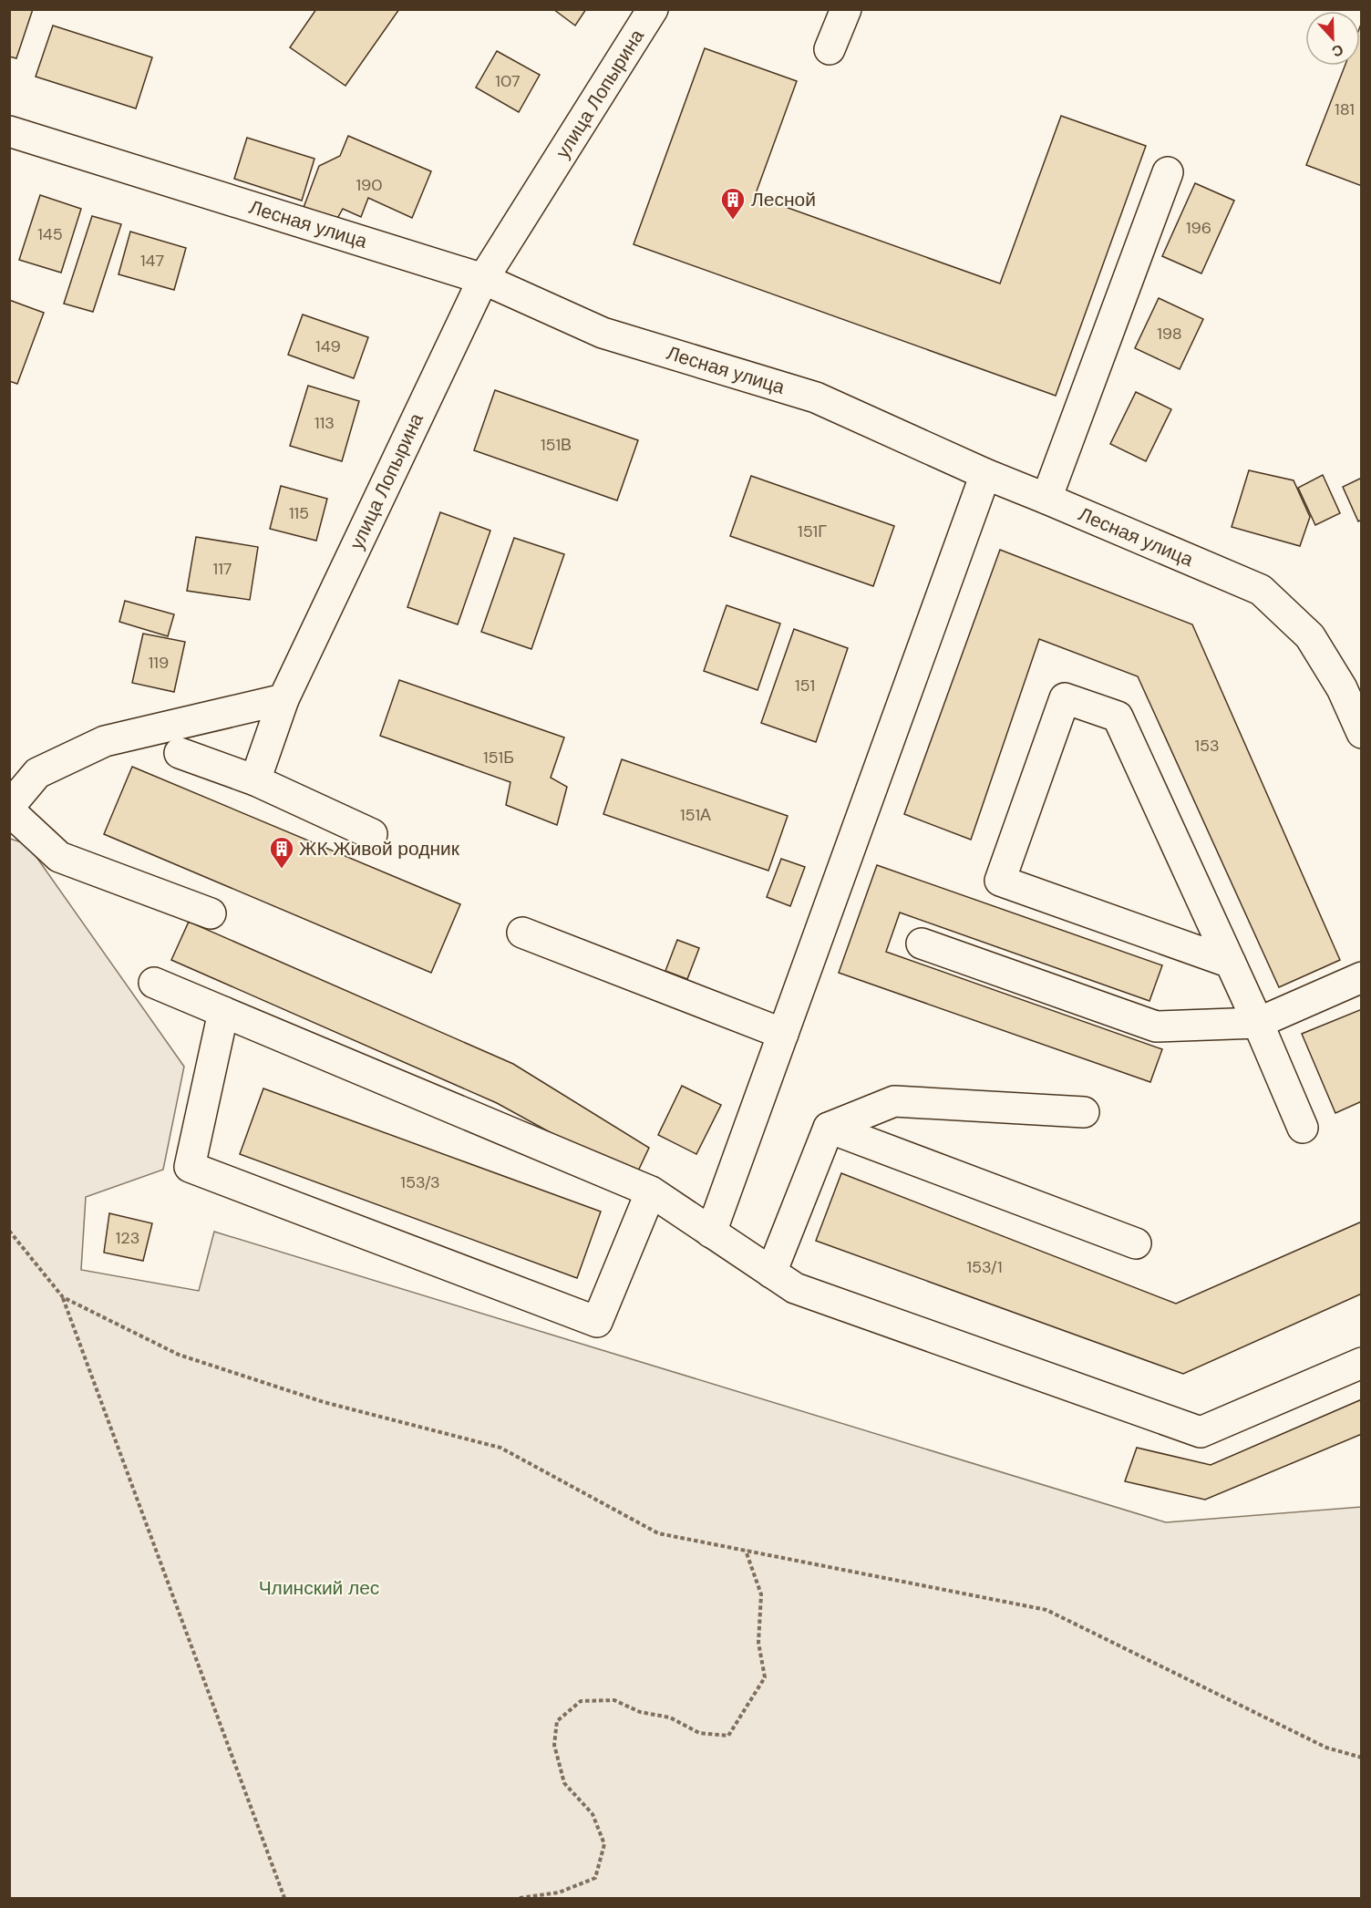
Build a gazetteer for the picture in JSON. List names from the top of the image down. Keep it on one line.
{"streets":{"street":["улица Лопырина","Лесная улица"]},"crossings":[["улица Лопырина","Лесная улица"]],"parks":["Члинский лес"],"places":{"building":["Лесной","ЖК Живой родник"]},"house_numbers":["107","181","190","196","145","147","198","149","113","151В","115","151Г","117","119","151","153","151Б","151А","153/3","123","153/1"],"north":"bottom"}
